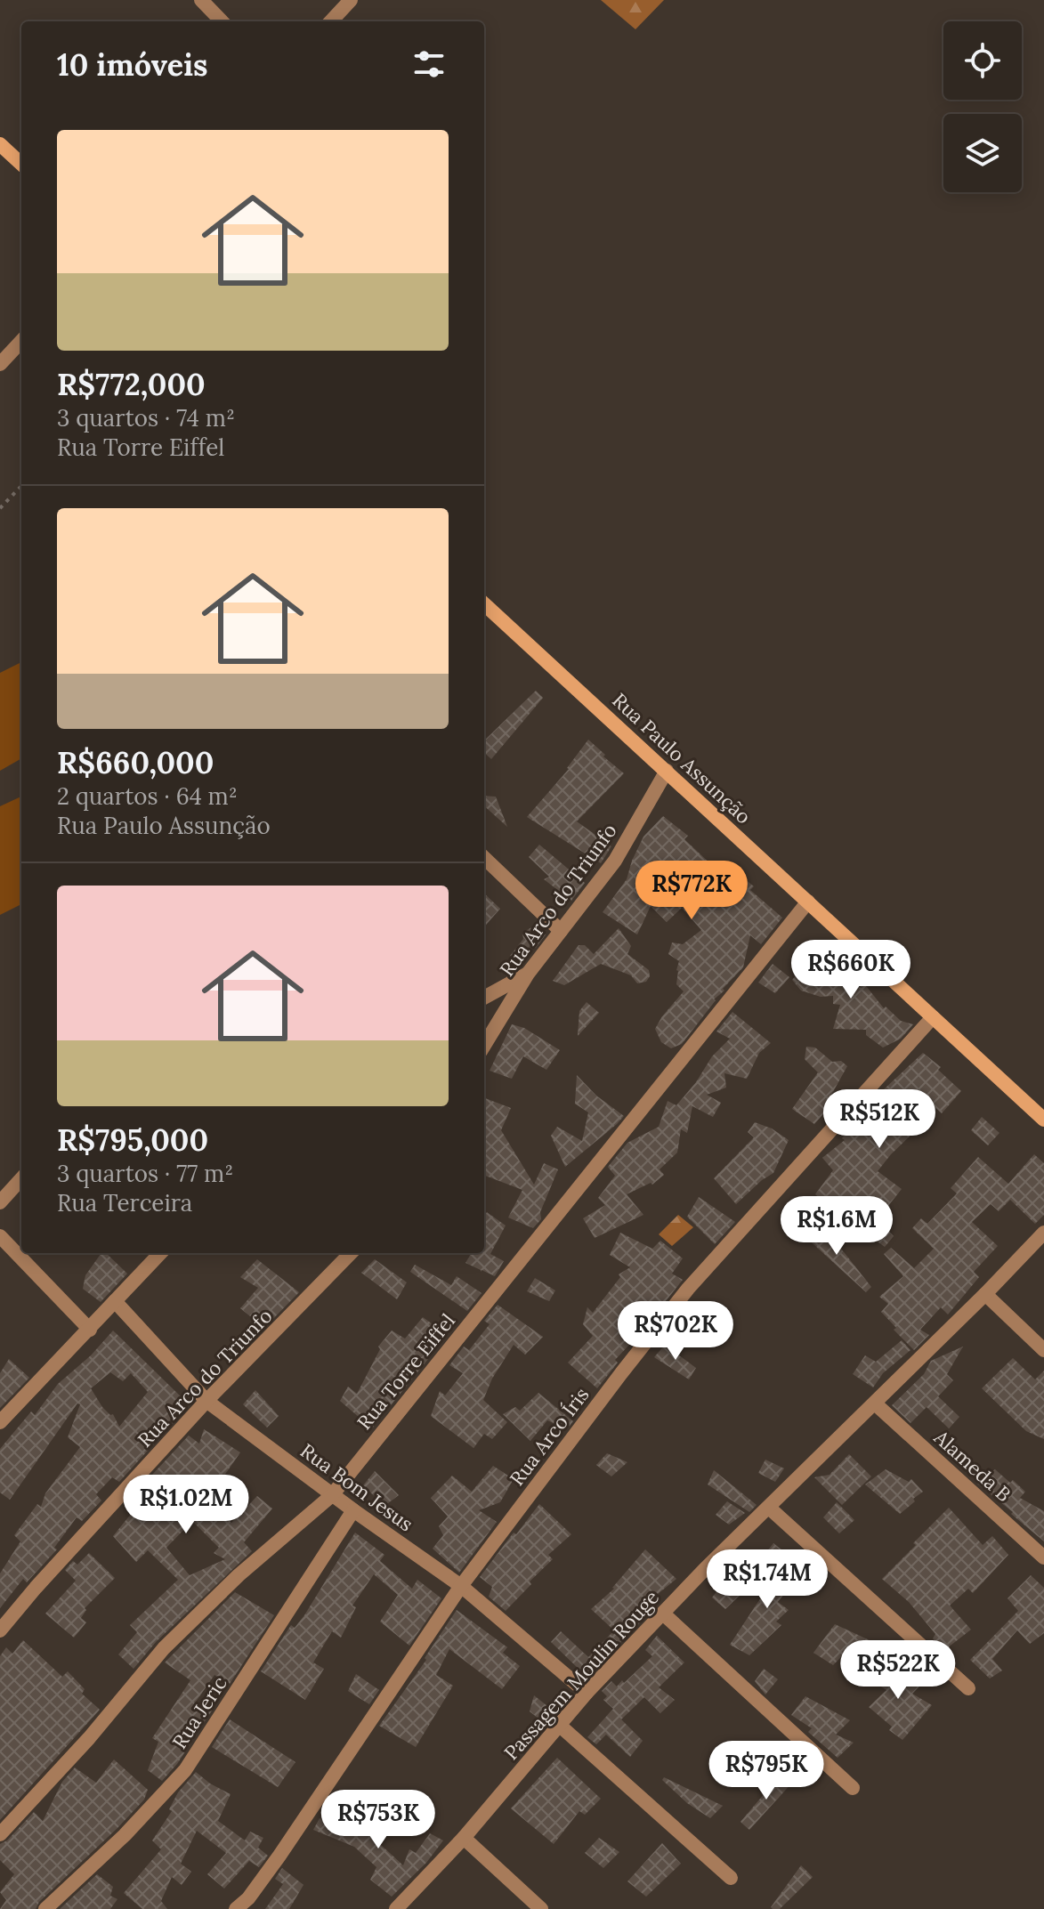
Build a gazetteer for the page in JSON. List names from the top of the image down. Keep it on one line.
{"streets":{"street":["Rua Paulo Assunção","Rua Arco do Triunfo","Rua Torre Eiffel","Rua Arco Íris","Alameda B","Rua Bom Jesus","Passagem Moulin Rouge","Rua Jeric"]},"crossings":[["Rua Paulo Assunção","Rua Arco do Triunfo"],["Rua Paulo Assunção","Rua Torre Eiffel"],["Rua Paulo Assunção","Rua Arco Íris"],["Rua Arco do Triunfo","Rua Bom Jesus"],["Rua Torre Eiffel","Rua Bom Jesus"],["Rua Arco Íris","Rua Bom Jesus"],["Alameda B","Passagem Moulin Rouge"],["Rua Bom Jesus","Passagem Moulin Rouge"],["Rua Bom Jesus","Rua Jeric"]],"page":{"heading":"10 imóveis","list":[{"name":"R$772,000","note":"3 quartos · 74 m² · Rua Torre Eiffel"},{"name":"R$660,000","note":"2 quartos · 64 m² · Rua Paulo Assunção"},{"name":"R$795,000","note":"3 quartos · 77 m² · Rua Terceira"}],"price":["R$772K","R$660K","R$512K","R$1.6M","R$702K","R$1.02M","R$1.74M","R$522K","R$795K","R$753K"]}}
